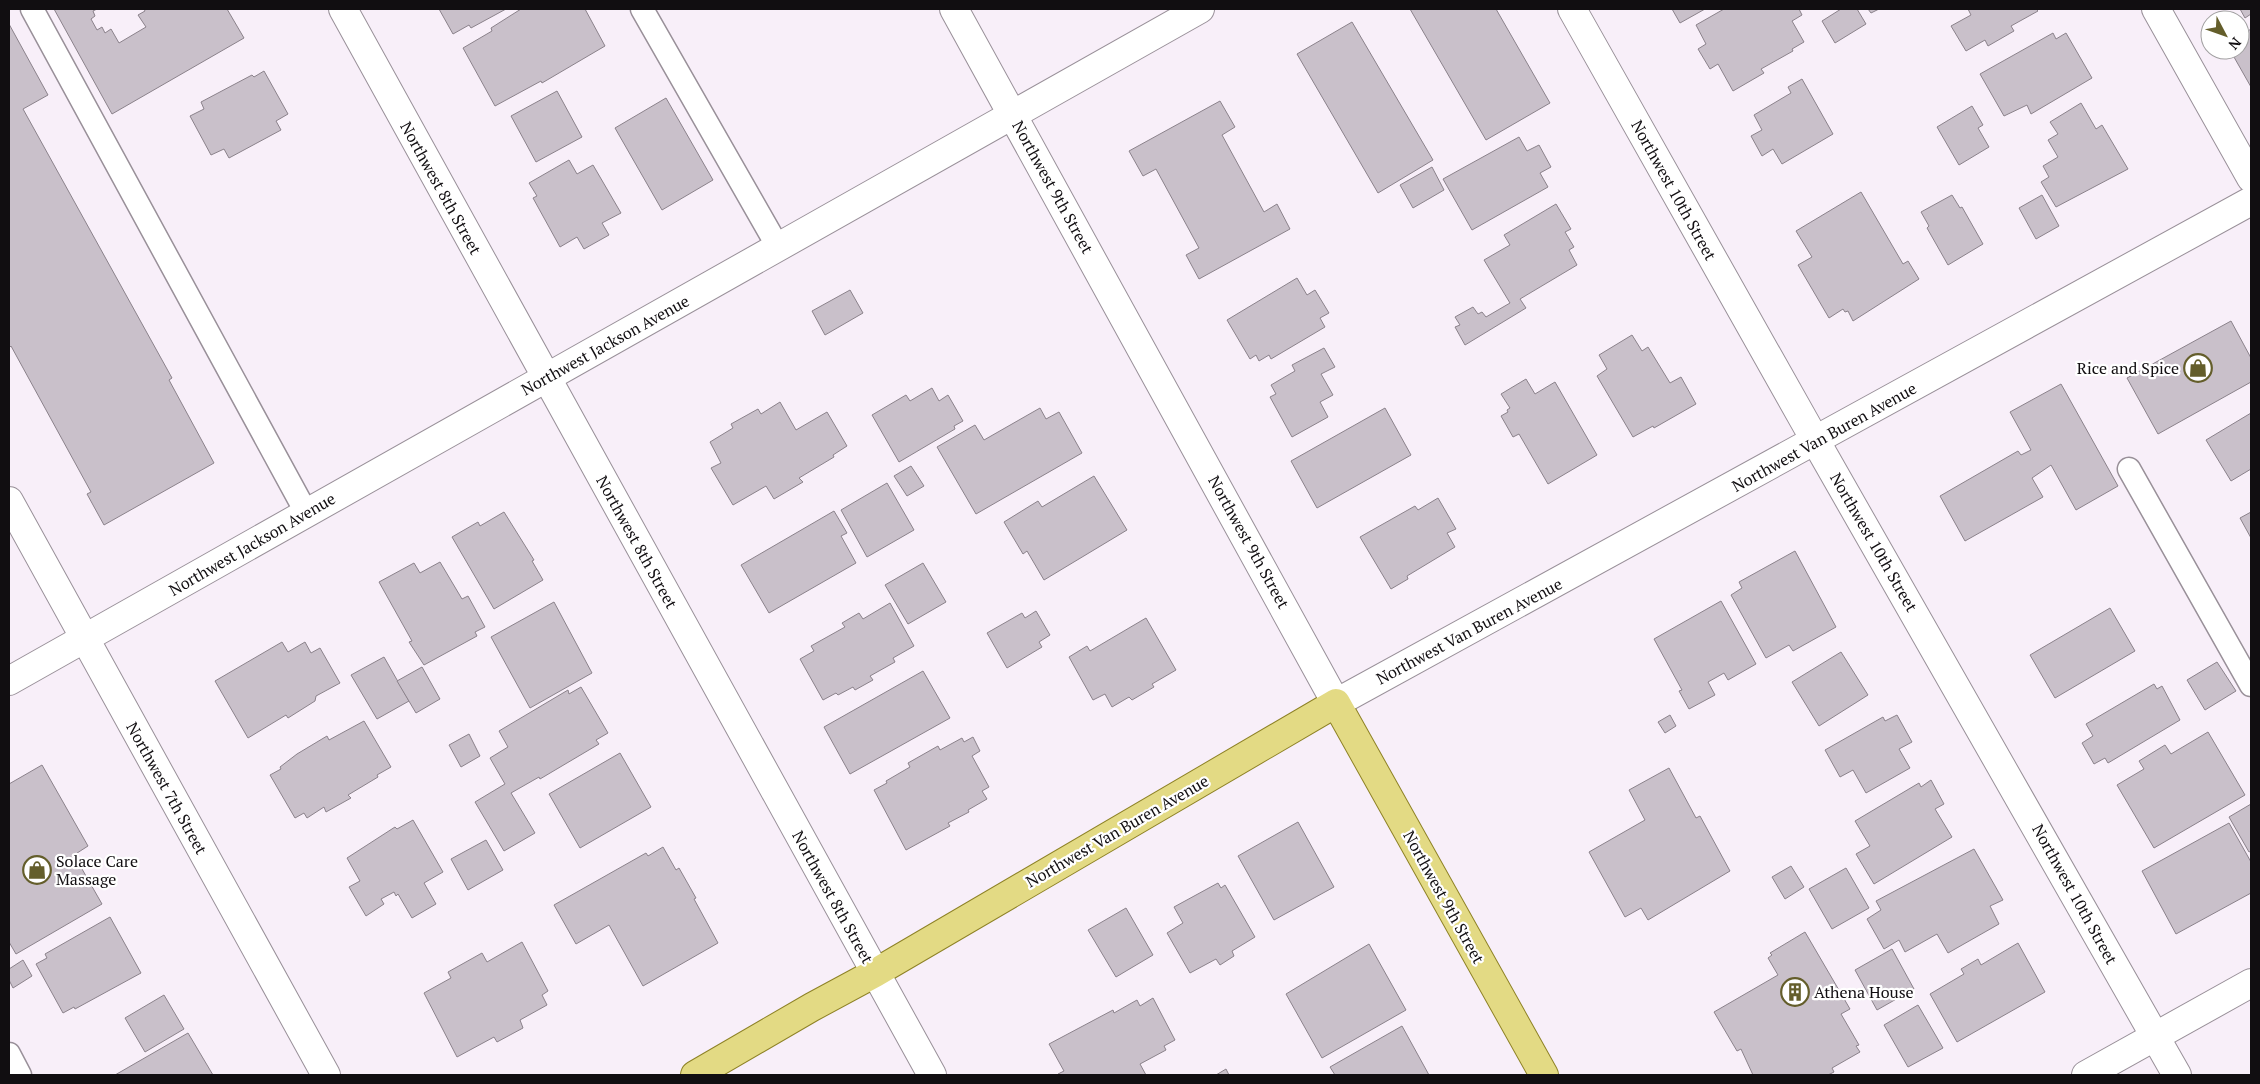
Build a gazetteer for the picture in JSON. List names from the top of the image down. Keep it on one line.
{"streets":{"main road":["Northwest 9th Street","Northwest Van Buren Avenue"],"street":["Northwest 8th Street","Northwest 10th Street","Northwest Jackson Avenue","Northwest 7th Street"]},"crossings":[["Northwest 9th Street","Northwest Jackson Avenue"],["Northwest 9th Street","Northwest Van Buren Avenue"],["Northwest 8th Street","Northwest Jackson Avenue"],["Northwest 8th Street","Northwest Van Buren Avenue"],["Northwest 10th Street","Northwest Van Buren Avenue"],["Northwest Jackson Avenue","Northwest 7th Street"]],"places":{"shop":["Rice and Spice","Solace Care Massage"],"building":["Athena House"]},"north":"bottom right"}
